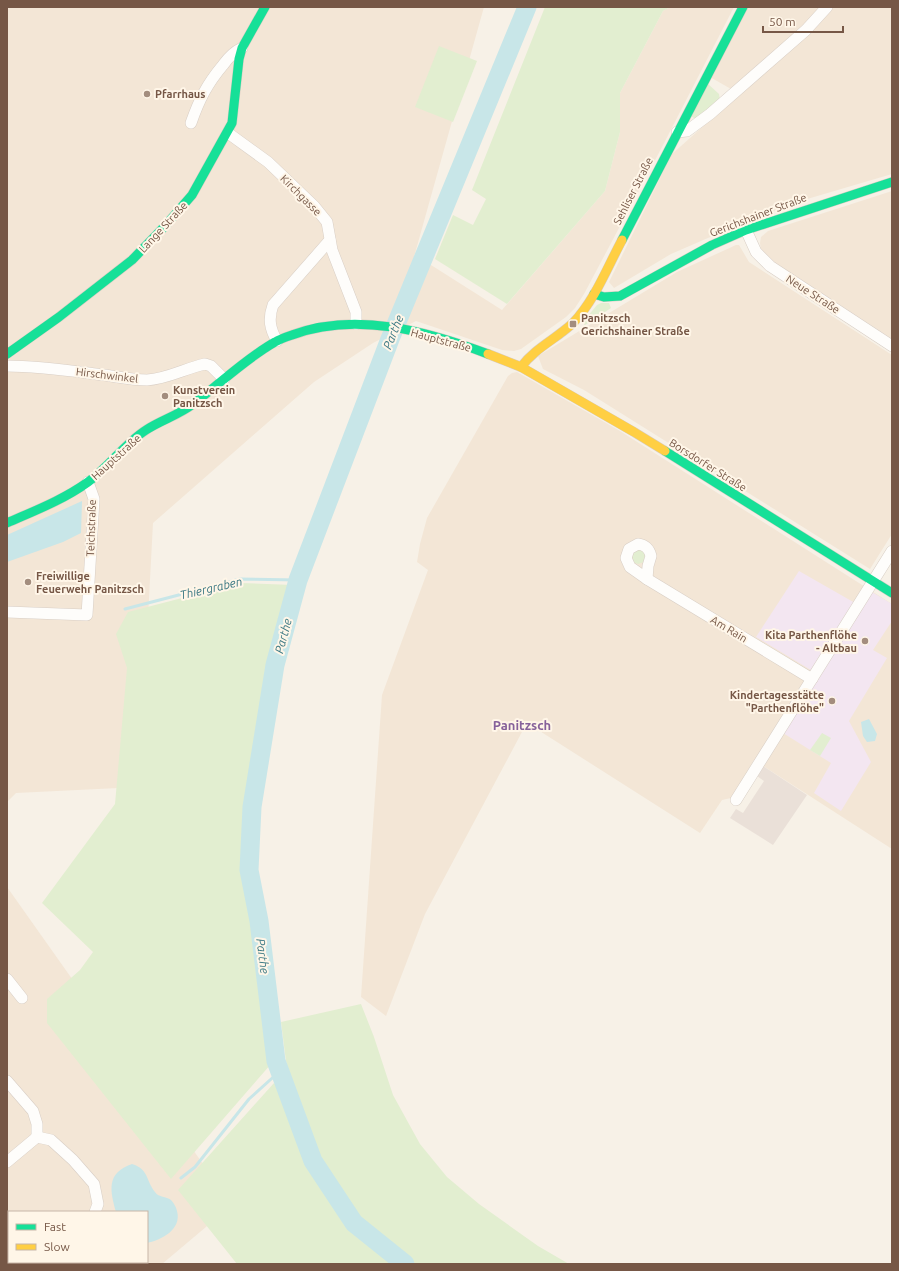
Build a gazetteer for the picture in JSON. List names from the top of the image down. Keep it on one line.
{"streets":{"street":["Sehliser Straße","Kirchgasse","Gerichshainer Straße","Lange Straße","Neue Straße","Hauptstraße","Hirschwinkel","Borsdorfer Straße","Teichstraße","Am Rain"]},"crossings":[["Sehliser Straße","Gerichshainer Straße"],["Sehliser Straße","Borsdorfer Straße"],["Kirchgasse","Lange Straße"],["Kirchgasse","Hauptstraße"],["Gerichshainer Straße","Neue Straße"],["Hauptstraße","Hirschwinkel"],["Hauptstraße","Borsdorfer Straße"],["Hauptstraße","Teichstraße"]],"districts":["Panitzsch"],"water":["Parthe","Thiergraben"],"places":{"other":["Pfarrhaus","Kunstverein Panitzsch","Freiwillige Feuerwehr Panitzsch","Kita Parthenflöhe - Altbau","Kindertagesstätte \"Parthenflöhe\""],"transit":["Panitzsch Gerichshainer Straße"]},"legend":["Fast","Slow"],"scale_bar":"50 m"}
